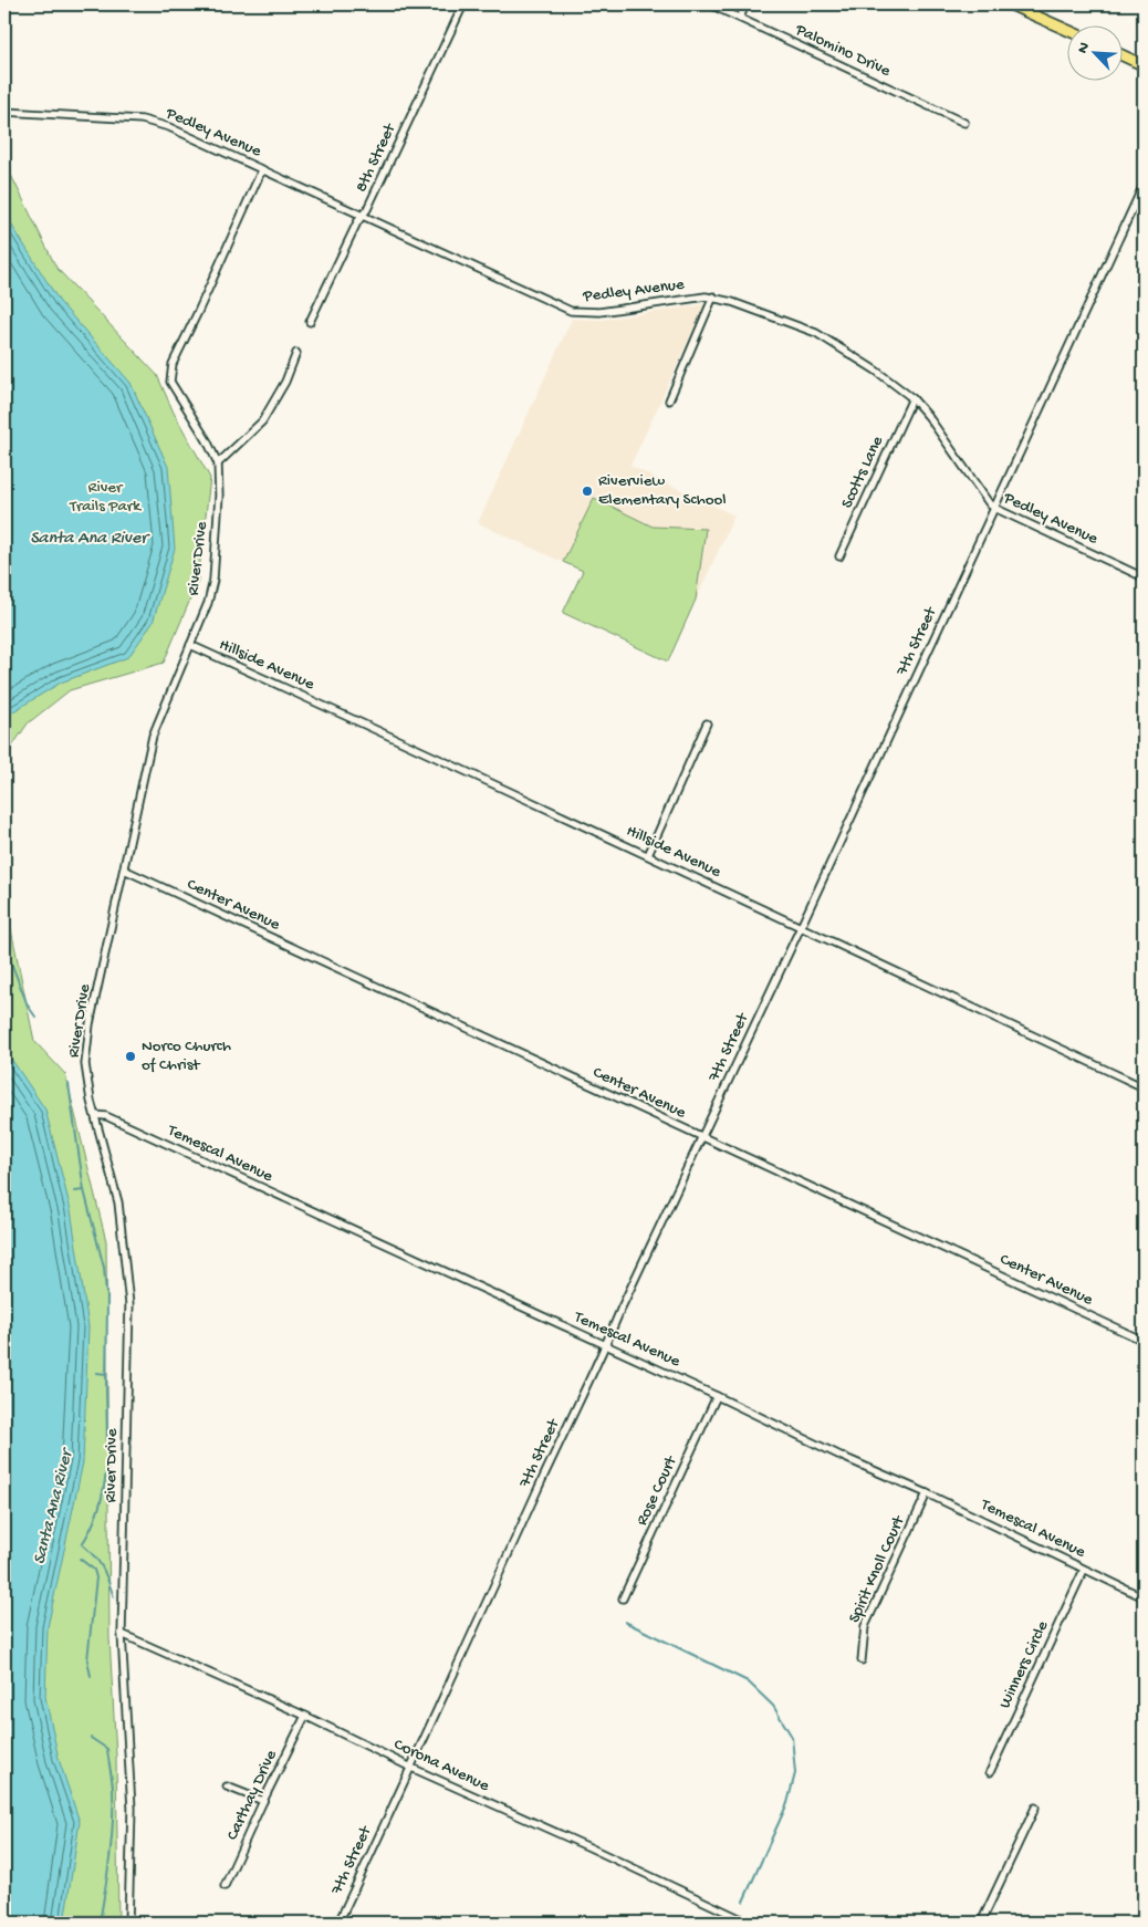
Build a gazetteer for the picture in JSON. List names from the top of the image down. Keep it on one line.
{"streets":{"street":["Palomino Drive","Pedley Avenue","8th Street","Scotts Lane","River Drive","7th Street","Hillside Avenue","Center Avenue","Temescal Avenue","Rose Court","Spirit Knoll Court","Winners Circle","Corona Avenue","Carthay Drive"]},"crossings":[["Pedley Avenue","8th Street"],["Pedley Avenue","Scotts Lane"],["Pedley Avenue","River Drive"],["Pedley Avenue","7th Street"],["River Drive","Hillside Avenue"],["River Drive","Center Avenue"],["River Drive","Temescal Avenue"],["River Drive","Corona Avenue"],["7th Street","Hillside Avenue"],["7th Street","Center Avenue"],["7th Street","Temescal Avenue"],["7th Street","Corona Avenue"],["Temescal Avenue","Rose Court"],["Temescal Avenue","Spirit Knoll Court"],["Temescal Avenue","Winners Circle"],["Corona Avenue","Carthay Drive"]],"water":["Santa Ana River"],"parks":["River Trails Park"],"places":["Riverview Elementary School","Norco Church of Christ"],"north":"top left"}
